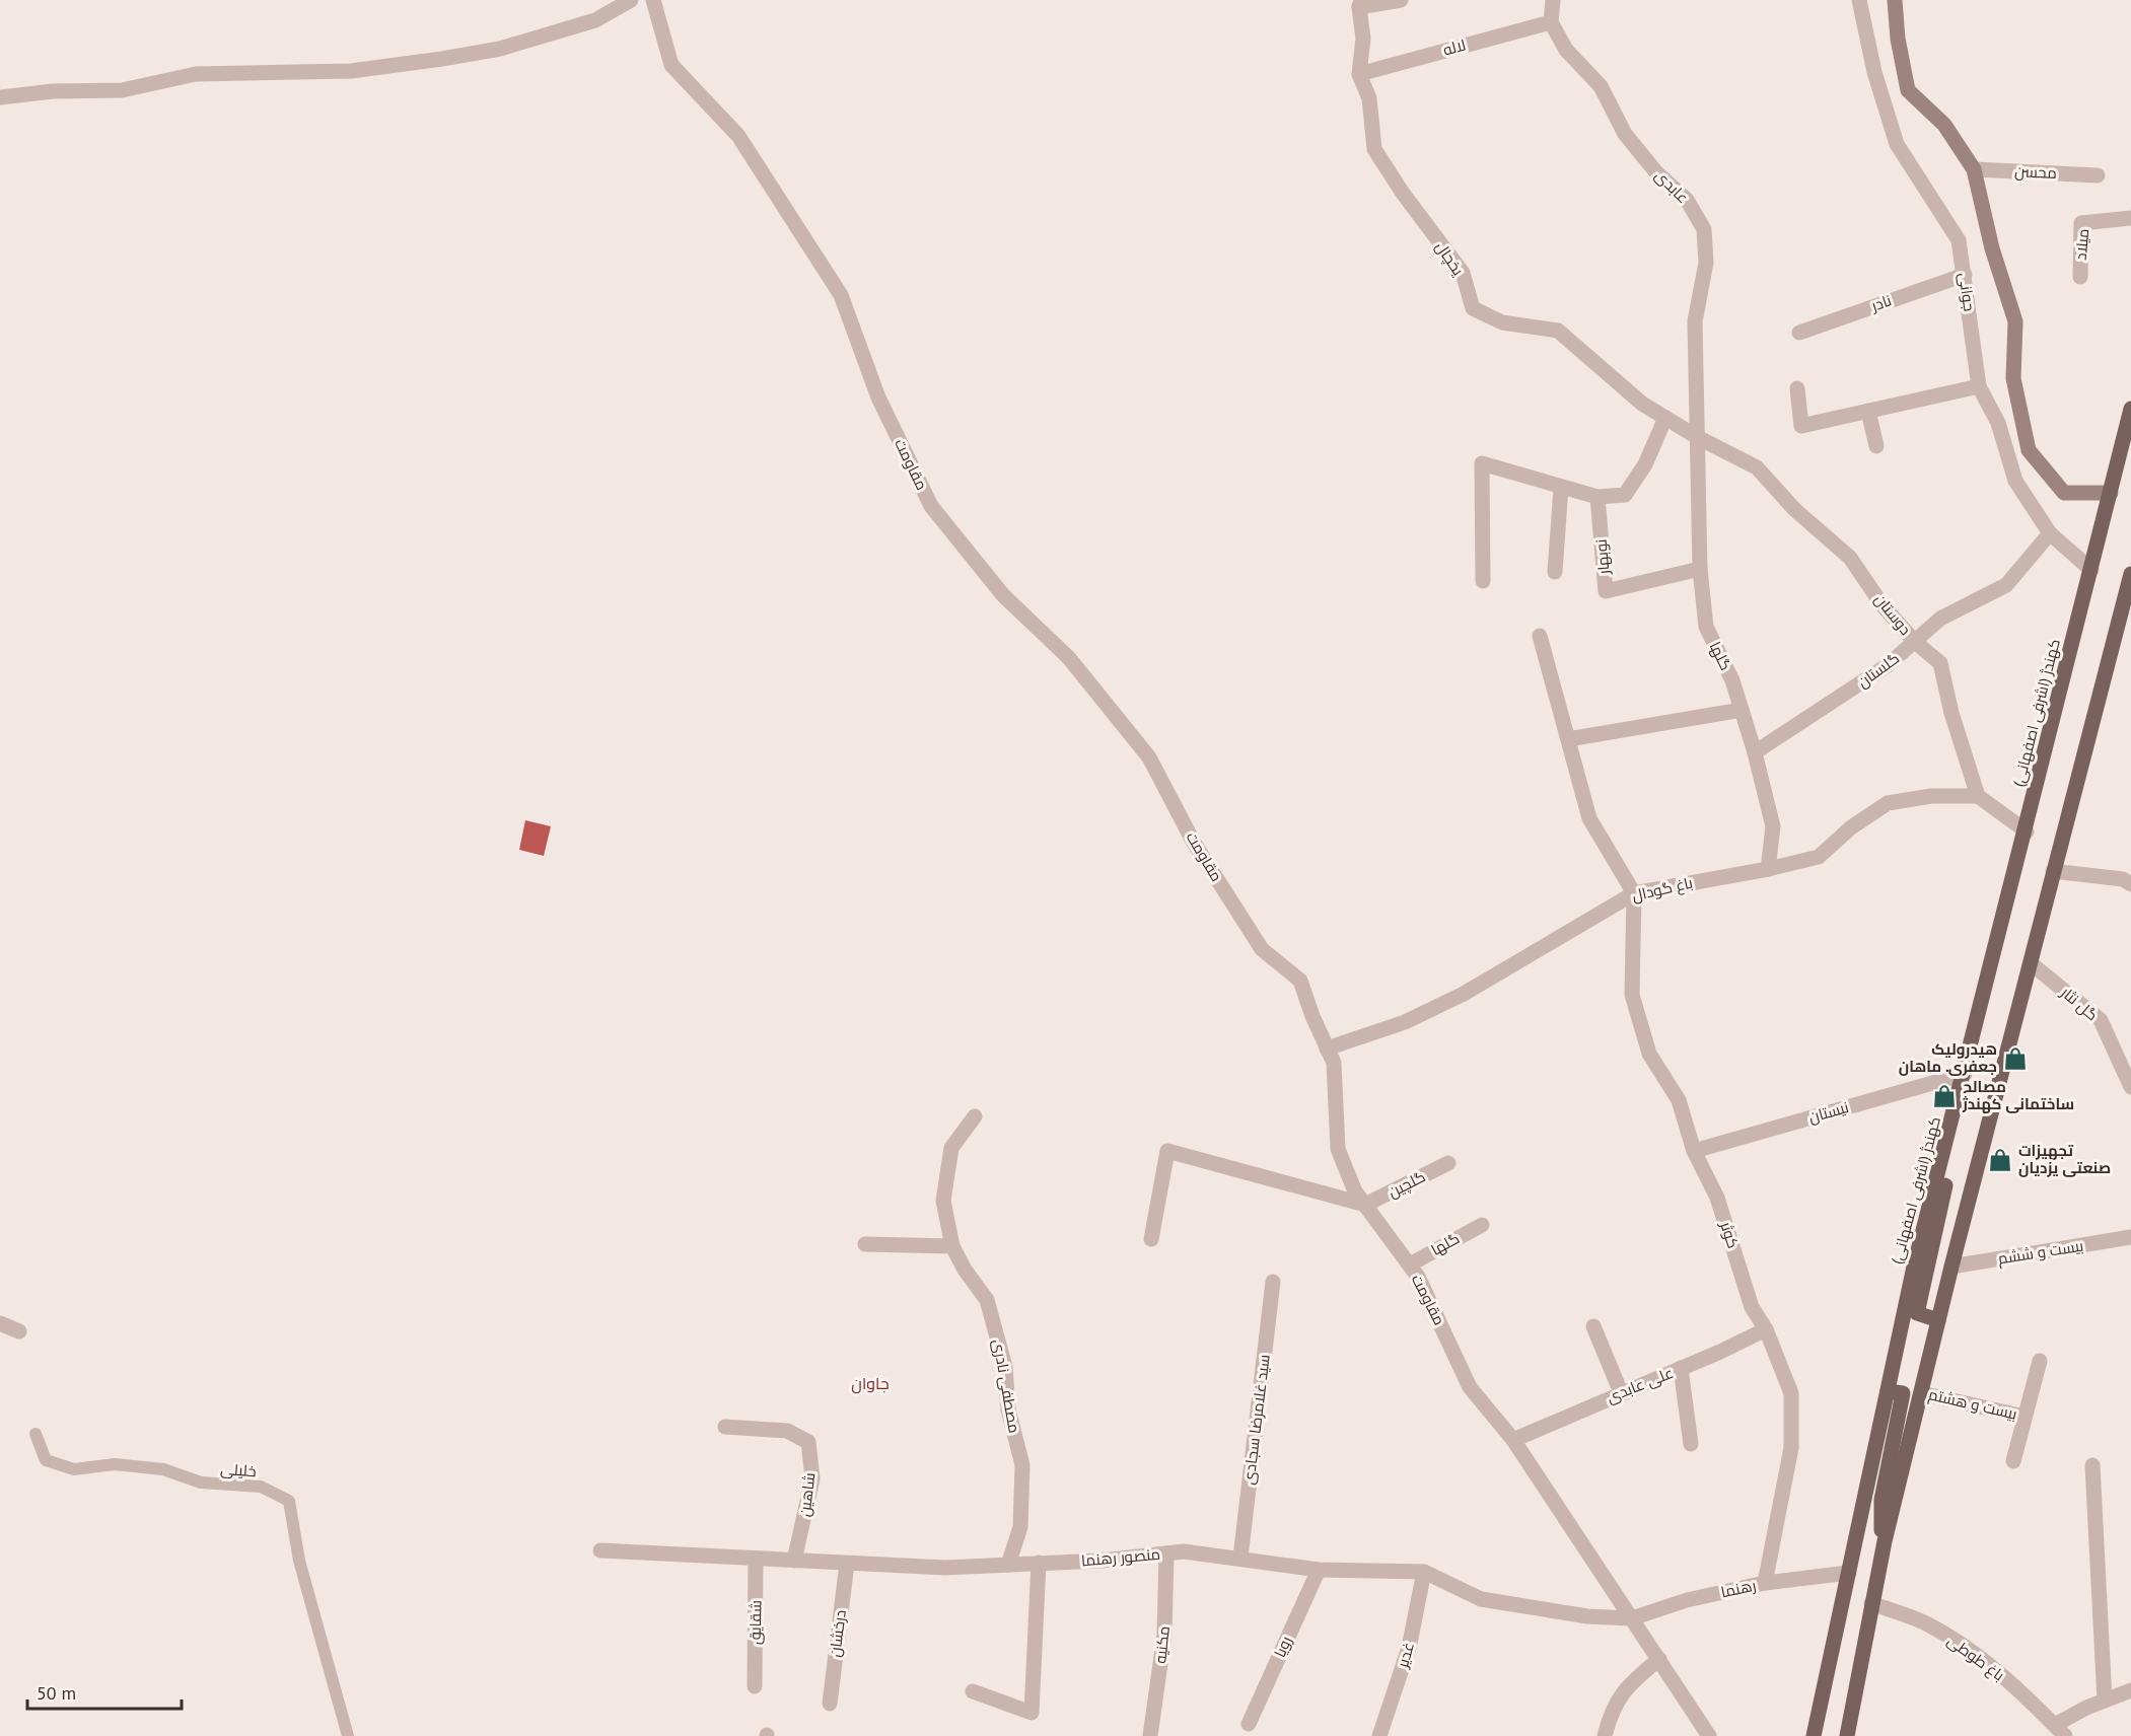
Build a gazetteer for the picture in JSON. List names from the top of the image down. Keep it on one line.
{"streets":{"main road":["کهندژ (اشرفی اصفهانی)"],"street":["لاله","محسن","عابدی","میلاد","یخچال","جوانی","نادر","مقاومت","نوبهار","دوستان","گلها","گلستان","باغ گودال","گل نثار","نیستان","گلچین","کوثر","بیست و ششم","علی عابدی","مصطفی نادری","بیست و هشتم","سید غلامرضا سجادی","شاهین","منصور رهنما","رهنما","شقایق","درخشان","مکنیه","رویا","غدیر","باغ طوطی"],"lane":["خلیلی"]},"crossings":[["لاله","عابدی"],["لاله","یخچال"],["عابدی","یخچال"],["عابدی","دوستان"],["عابدی","گلها"],["یخچال","دوستان"],["یخچال","گلها"],["جوانی","نادر"],["جوانی","گلستان"],["جوانی","کهندژ (اشرفی اصفهانی)"],["مقاومت","گلها"],["مقاومت","باغ گودال"],["مقاومت","گلچین"],["مقاومت","علی عابدی"],["مقاومت","منصور رهنما"],["مقاومت","رهنما"],["نوبهار","گلها"],["دوستان","گلها"],["دوستان","گلستان"],["دوستان","باغ گودال"],["گلها","گلستان"],["گلها","باغ گودال"],["کهندژ (اشرفی اصفهانی)","نیستان"],["کهندژ (اشرفی اصفهانی)","رهنما"],["باغ گودال","کوثر"],["نیستان","کوثر"],["کوثر","علی عابدی"],["کوثر","رهنما"],["مصطفی نادری","منصور رهنما"],["سید غلامرضا سجادی","منصور رهنما"],["شاهین","منصور رهنما"],["منصور رهنما","رهنما"],["منصور رهنما","شقایق"],["منصور رهنما","درخشان"],["منصور رهنما","مکنیه"],["منصور رهنما","رویا"],["منصور رهنما","غدیر"]],"districts":["جاوان"],"places":{"shop":["هیدرولیک جعفری. ماهان","مصالح ساختمانی کهندژ","تجهیزات صنعتی یزدیان"]},"scale_bar":"50 m"}
